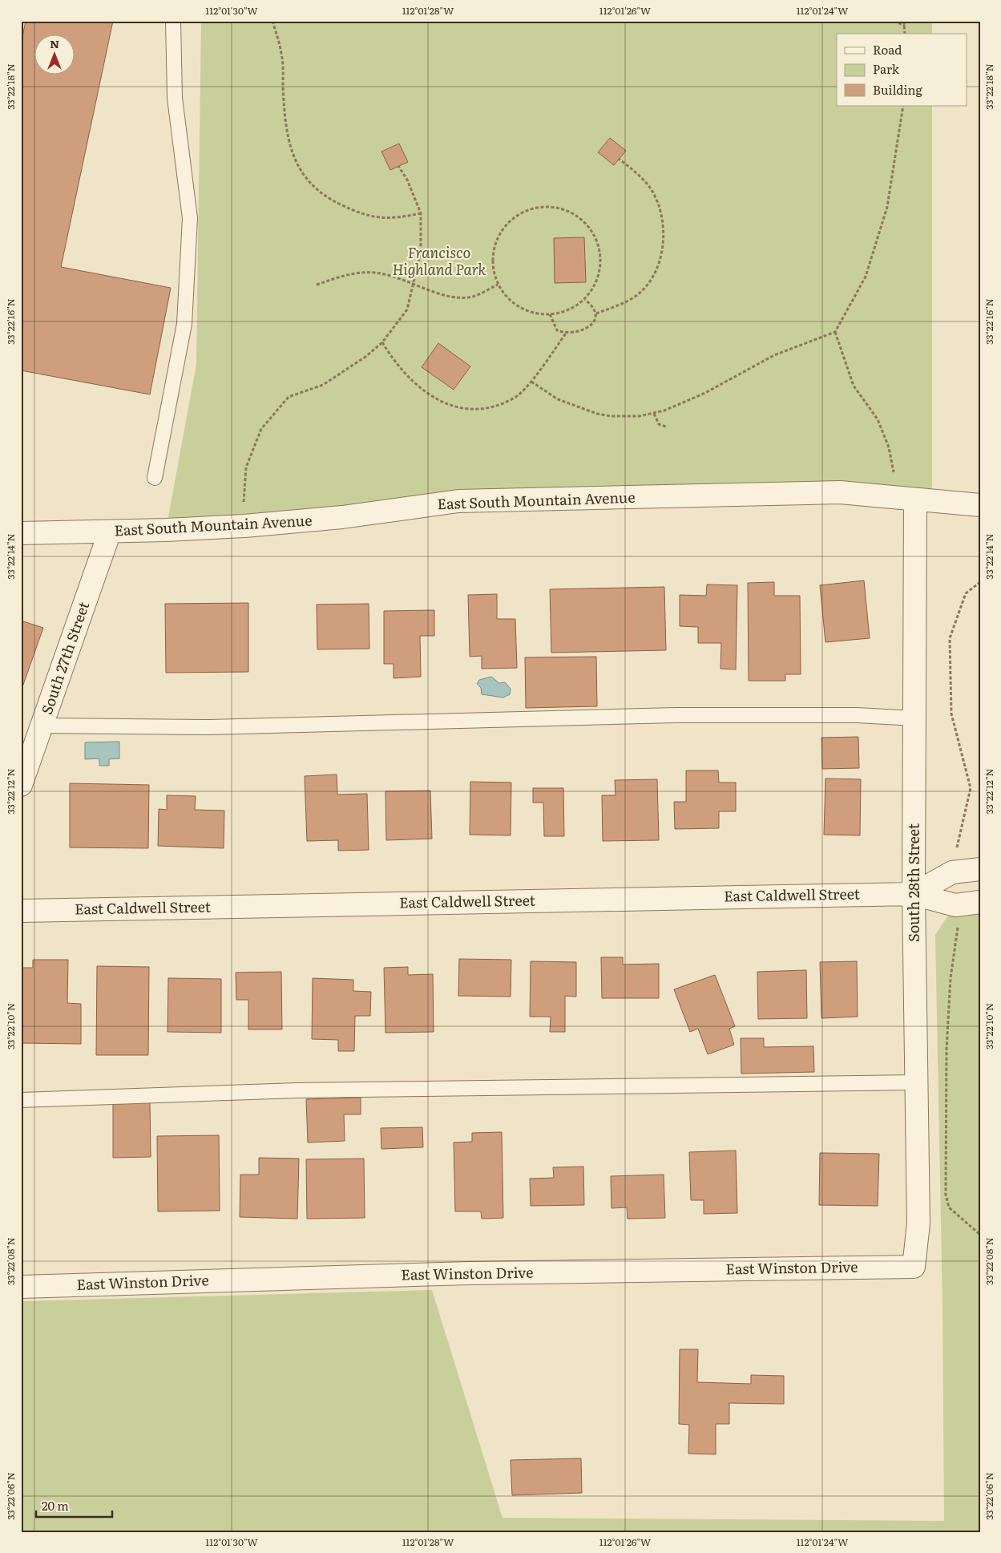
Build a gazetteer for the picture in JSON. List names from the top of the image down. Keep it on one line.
{"streets":{"street":["East South Mountain Avenue","South 27th Street","South 28th Street","East Caldwell Street","East Winston Drive"]},"crossings":[["East South Mountain Avenue","South 27th Street"],["East South Mountain Avenue","South 28th Street"],["South 28th Street","East Caldwell Street"],["South 28th Street","East Winston Drive"]],"parks":["Francisco Highland Park"],"legend":["Road","Park","Building"],"scale_bar":"20 m","north":"top","coordinates":["112°01'30\"W","112°01'28\"W","112°01'26\"W","112°01'24\"W","33°22'18\"N","33°22'16\"N","33°22'14\"N","33°22'12\"N","33°22'10\"N","33°22'08\"N","33°22'06\"N"]}
